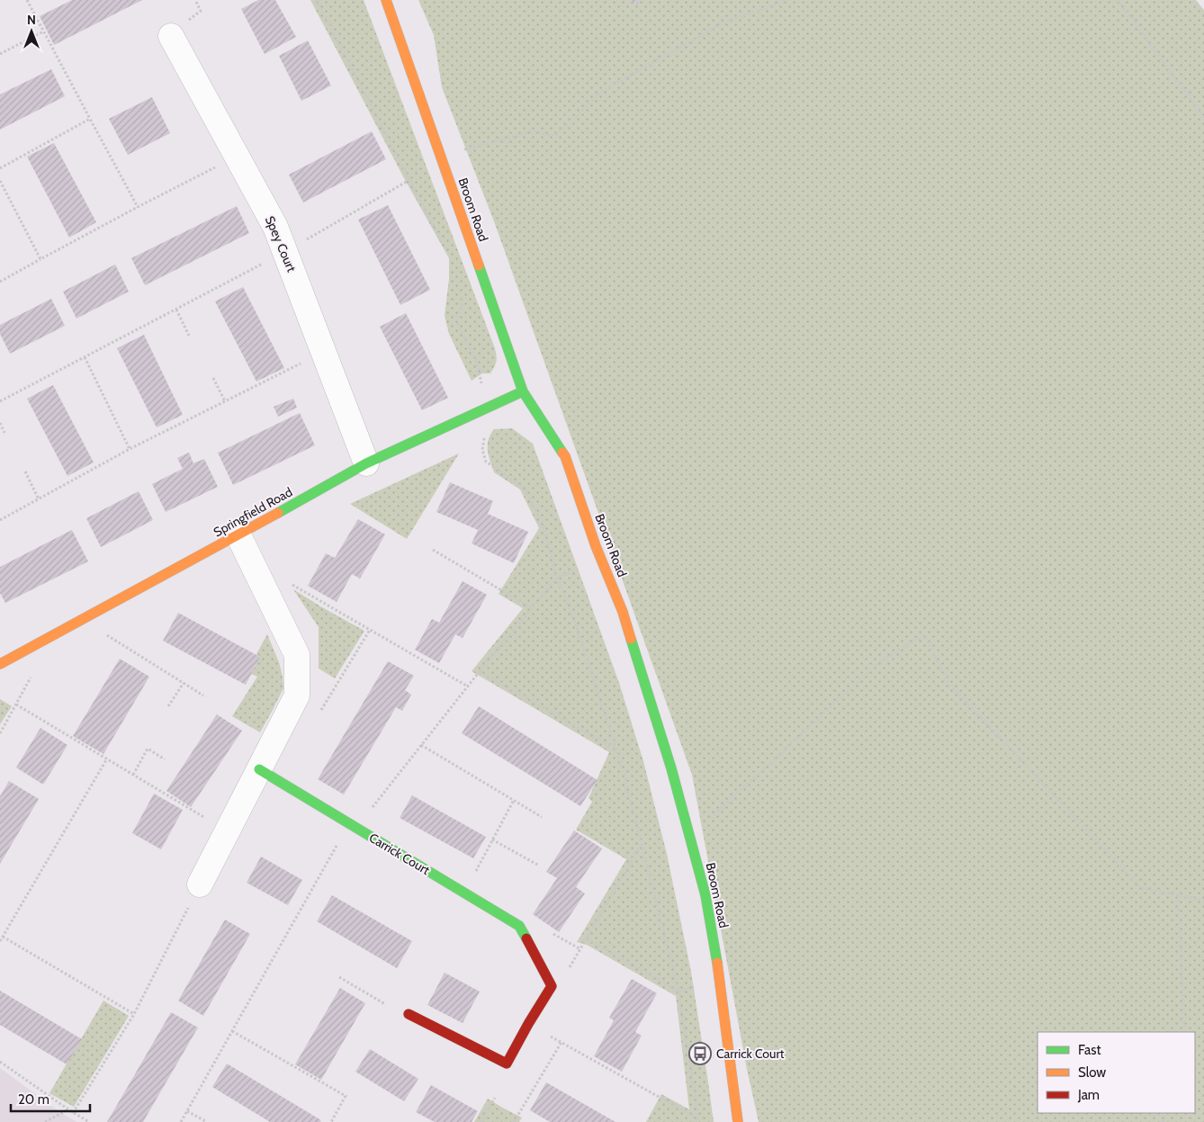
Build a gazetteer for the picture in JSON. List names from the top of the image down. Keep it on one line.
{"streets":{"street":["Broom Road","Spey Court","Springfield Road","Carrick Court"]},"crossings":[["Broom Road","Springfield Road"],["Spey Court","Springfield Road"]],"places":{"bus stop":["Carrick Court"]},"legend":["Fast","Slow","Jam"],"scale_bar":"20 m","north":"top"}
